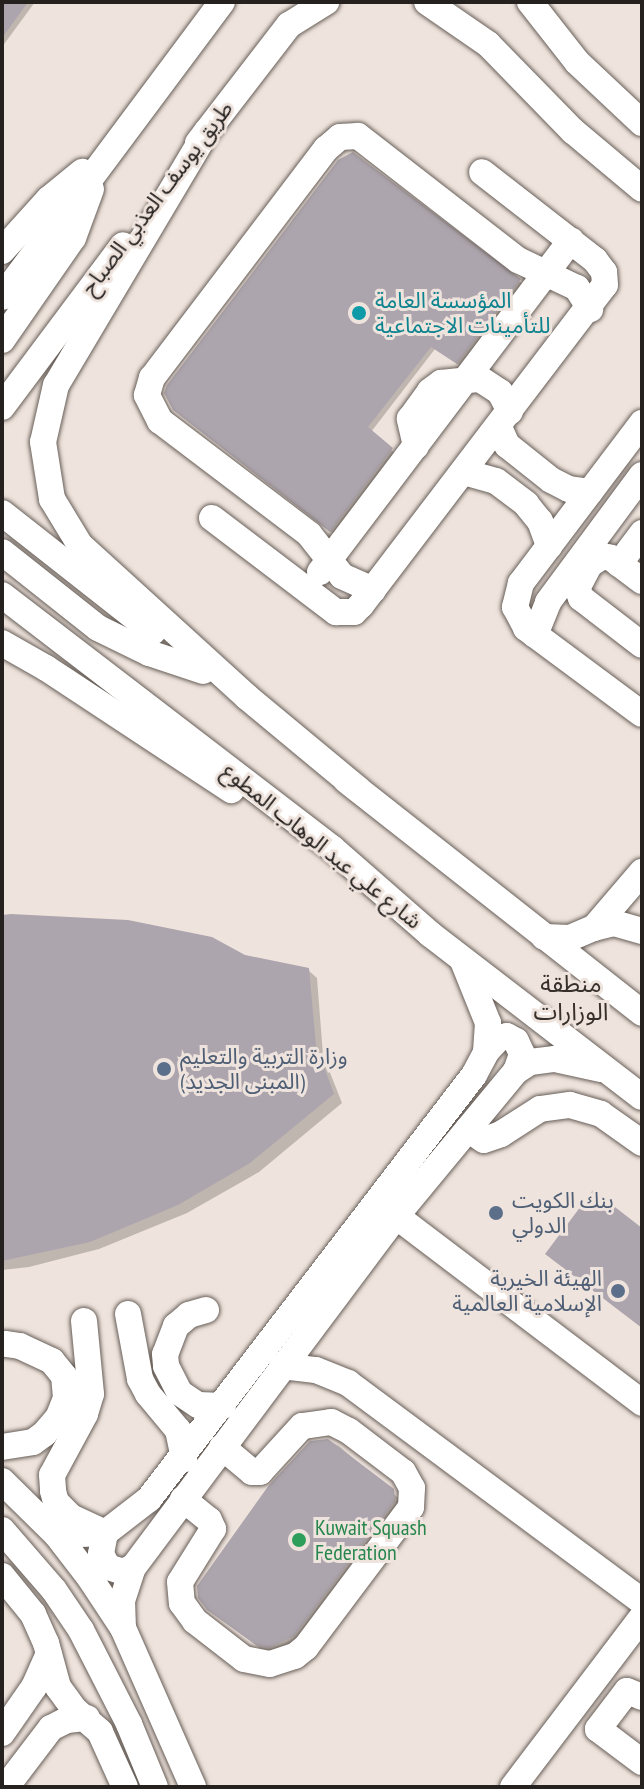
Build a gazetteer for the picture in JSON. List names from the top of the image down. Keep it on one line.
{"streets":{"street":["طريق يوسف العذبي الصباح","شارع علي عبد الوهاب المطوع"]},"districts":["منطقة الوزارات"],"places":["المؤسسة العامة للتأمينات الاجتماعية","وزارة التربية والتعليم (المبنى الجديد)","بنك الكويت الدولي","الهيئة الخيرية الإسلامية العالمية","Kuwait Squash Federation"]}
